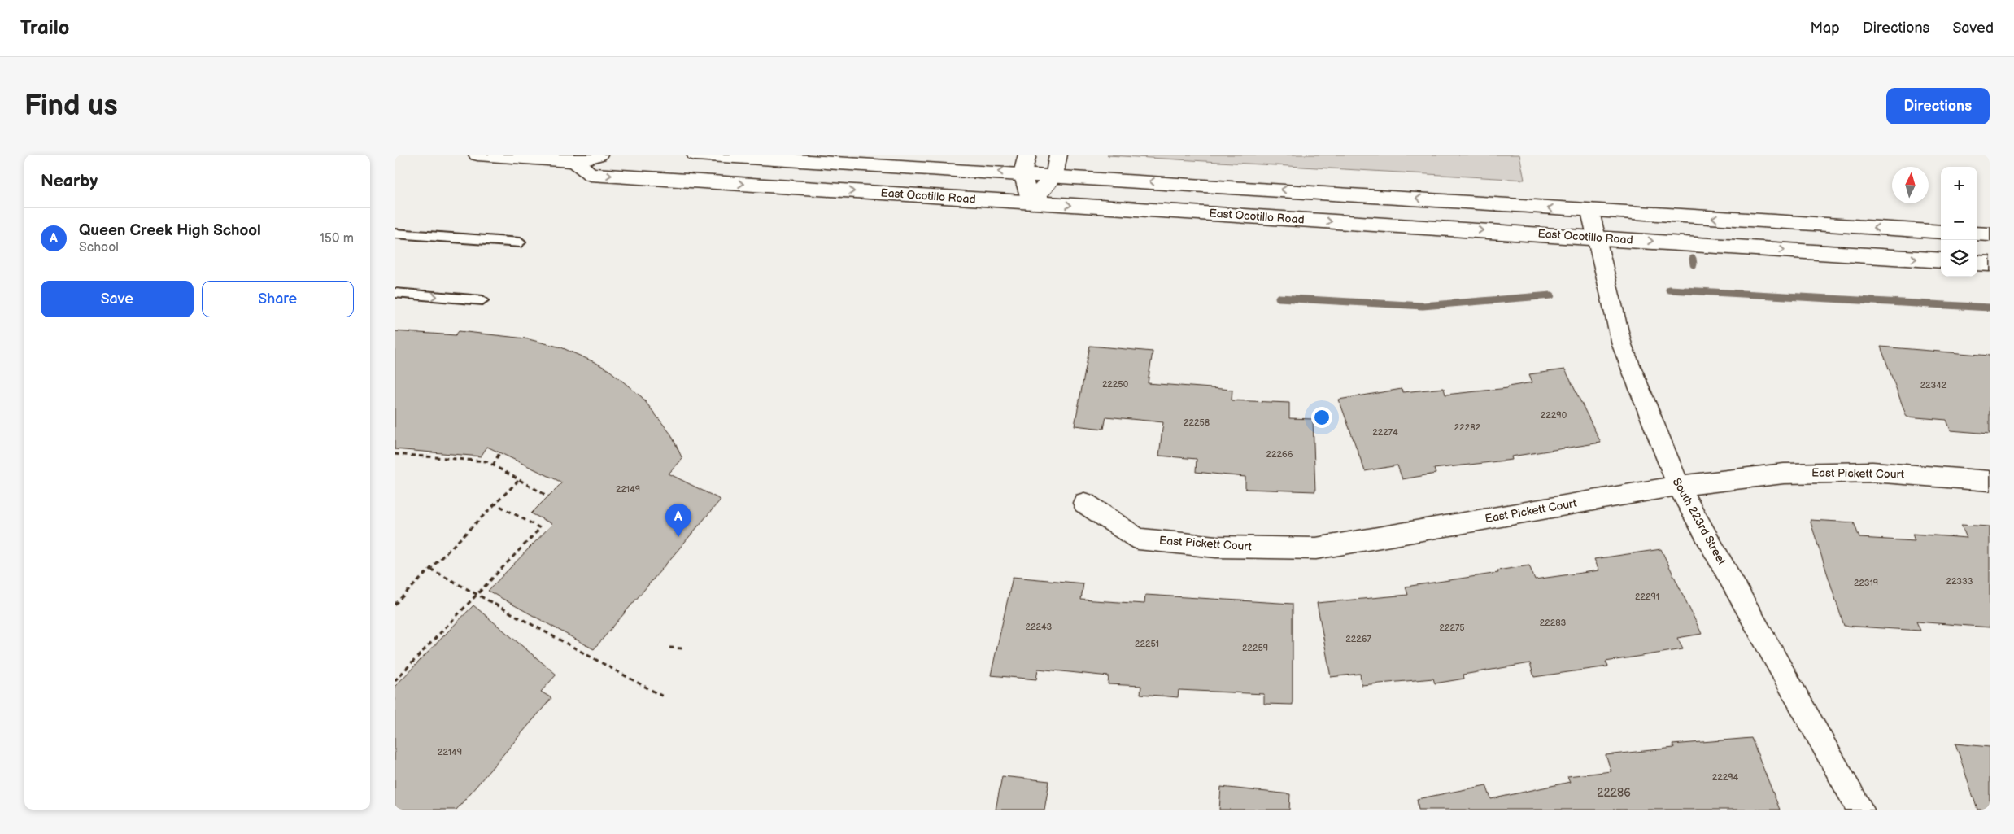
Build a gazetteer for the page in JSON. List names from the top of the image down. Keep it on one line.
{"streets":{"main road":["East Ocotillo Road","East Pickett Court","South 223rd Street"]},"crossings":[["East Ocotillo Road","South 223rd Street"],["East Pickett Court","South 223rd Street"]],"house_numbers":["22250","22342","22290","22258","22282","22274","22266","22149","22333","22319","22291","22283","22243","22275","22267","22251","22259","22149","22294","22286"],"north":"top","page":{"header":"Trailo","nav":["Map","Directions","Saved"],"buttons":["Directions",["Save","Share"]],"title":"Find us","heading":"Nearby","map_buttons":["+","−"],"list":[{"mark":"A","name":"Queen Creek High School","note":"School","value":"150 m"}],"pins":"A"}}
